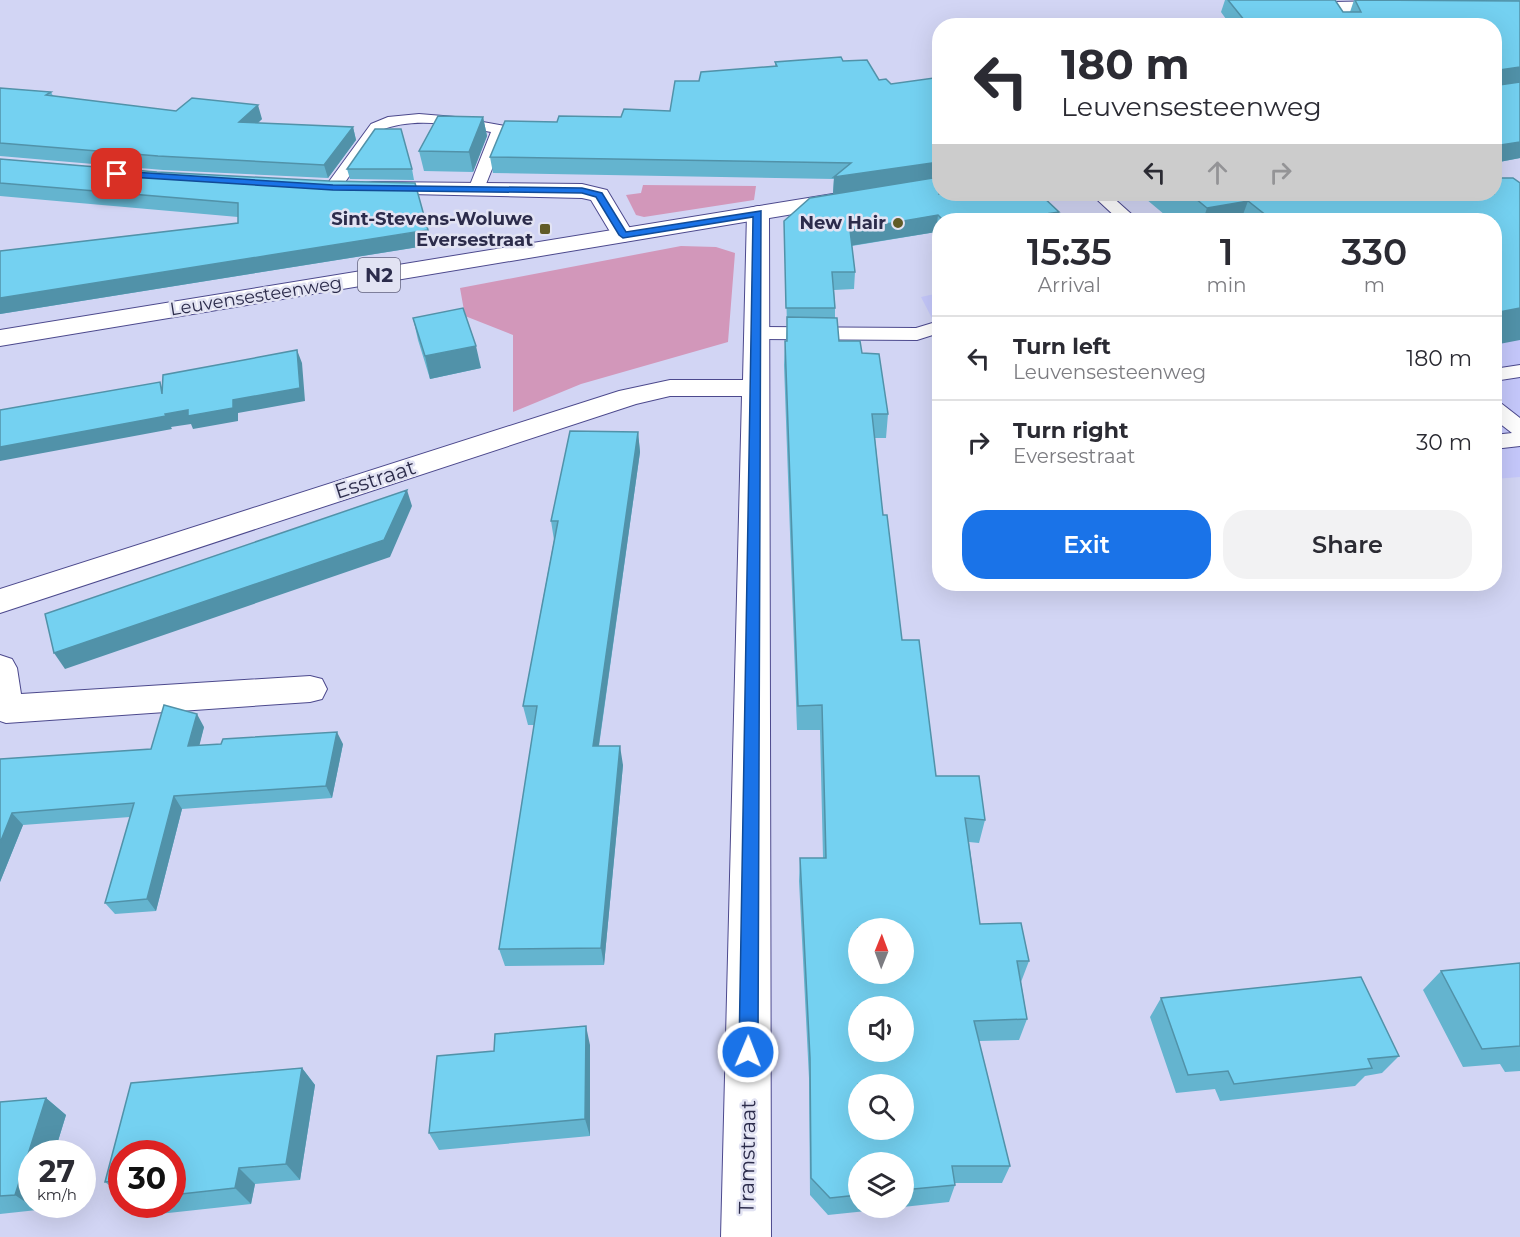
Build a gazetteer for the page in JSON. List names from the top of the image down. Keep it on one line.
{"streets":{"street":["N2","Leuvensesteenweg","Esstraat","Tramstraat"]},"crossings":[["Leuvensesteenweg","Tramstraat"],["Esstraat","Tramstraat"]],"places":{"other":["New Hair"],"transit":["Sint-Stevens-Woluwe Eversestraat"]},"north":"top","page":{"turn":["180 m","Leuvensesteenweg"],"eta":["15:35","Arrival","1","min","330","m"],"list":[{"name":"Turn left","note":"Leuvensesteenweg","value":"180 m"},{"name":"Turn right","note":"Eversestraat","value":"30 m"}],"buttons":["Exit","Share"],"speed":"27 km/h","limit":"30"}}
